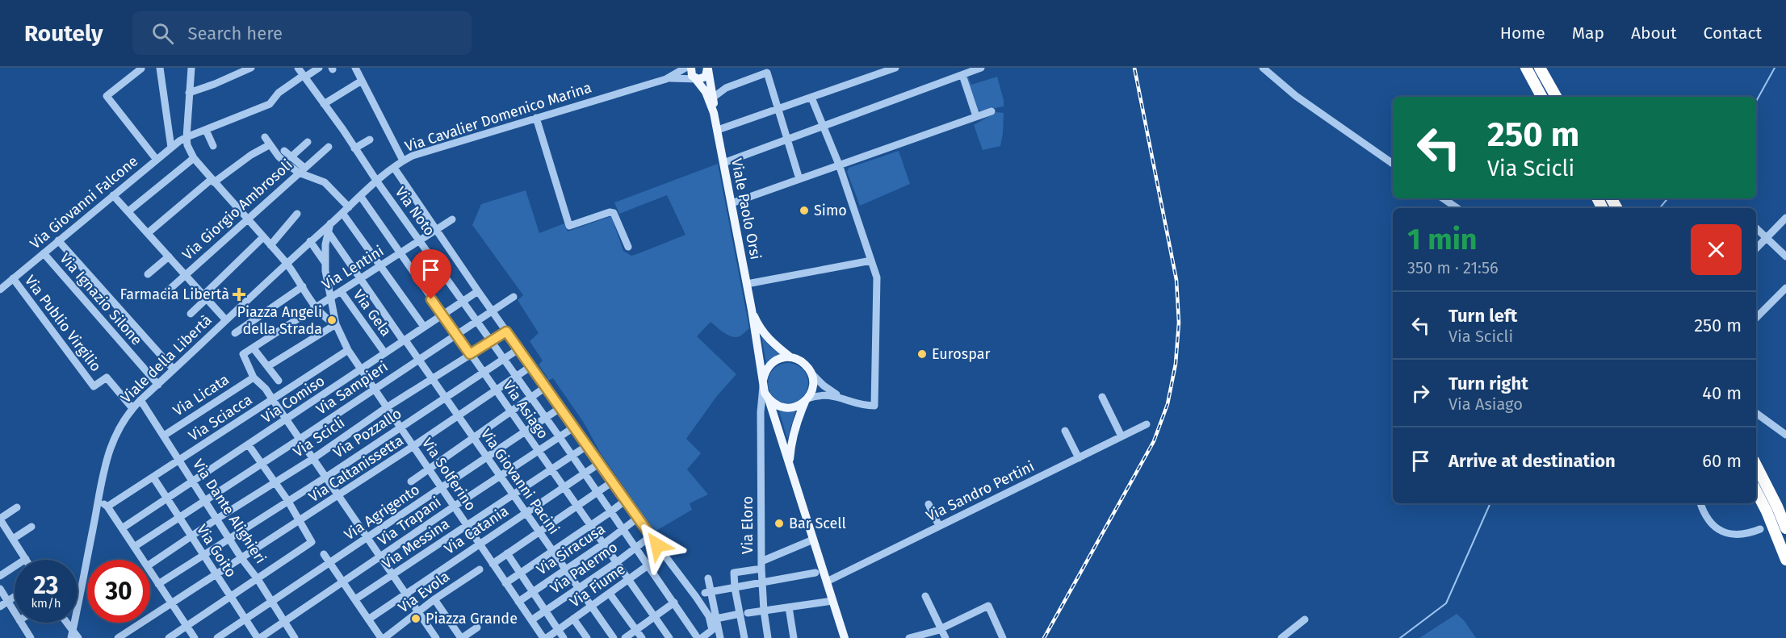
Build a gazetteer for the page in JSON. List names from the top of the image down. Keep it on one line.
{"streets":{"main road":["Viale Paolo Orsi"],"street":["Via Cavalier Domenico Marina","Via Giovanni Falcone","Via Giorgio Ambrosoli","Via Noto","Via Lentini","Via Ignazio Silone","Via Gela","Via Publio Virgilio","Viale della Libertà","Via Sampieri","Via Licata","Via Comiso","Via Asiago","Via Sciacca","Via Pozzallo","Via Scicli","Via Caltanissetta","Via Solferino","Via Giovanni Pacini","Via Sandro Pertini","Via Dante Alighieri","Via Agrigento","Via Trapani","Via Eloro","Via Catania","Via Messina","Via Siracusa","Via Goito","Via Palermo","Via Fiume","Via Evola"]},"crossings":[["Via Cavalier Domenico Marina","Via Noto"],["Via Cavalier Domenico Marina","Viale della Libertà"],["Via Cavalier Domenico Marina","Via Asiago"],["Via Cavalier Domenico Marina","Via Solferino"],["Via Cavalier Domenico Marina","Via Giovanni Pacini"],["Via Giovanni Falcone","Via Noto"],["Via Giovanni Falcone","Via Ignazio Silone"],["Via Giovanni Falcone","Via Publio Virgilio"],["Via Giorgio Ambrosoli","Via Solferino"],["Via Noto","Via Lentini"],["Via Noto","Via Sampieri"],["Via Noto","Via Comiso"],["Via Noto","Via Pozzallo"],["Via Noto","Via Scicli"],["Via Noto","Via Caltanissetta"],["Via Noto","Via Agrigento"],["Via Noto","Via Trapani"],["Via Noto","Via Catania"],["Via Noto","Via Messina"],["Via Noto","Via Siracusa"],["Via Noto","Via Palermo"],["Via Noto","Via Fiume"],["Via Lentini","Via Gela"],["Via Lentini","Via Licata"],["Via Lentini","Via Asiago"],["Via Lentini","Via Solferino"],["Via Lentini","Via Giovanni Pacini"],["Via Ignazio Silone","Viale della Libertà"],["Via Publio Virgilio","Viale della Libertà"],["Viale della Libertà","Via Solferino"],["Viale della Libertà","Via Giovanni Pacini"],["Viale della Libertà","Via Dante Alighieri"],["Via Sampieri","Via Asiago"],["Via Sampieri","Via Solferino"],["Via Sampieri","Via Giovanni Pacini"],["Via Sampieri","Via Dante Alighieri"],["Via Sampieri","Via Goito"],["Via Licata","Via Dante Alighieri"],["Via Comiso","Via Asiago"],["Via Comiso","Via Solferino"],["Via Comiso","Via Giovanni Pacini"],["Via Comiso","Via Dante Alighieri"],["Via Comiso","Via Goito"],["Via Asiago","Via Pozzallo"],["Via Asiago","Via Scicli"],["Via Asiago","Via Caltanissetta"],["Via Asiago","Via Agrigento"],["Via Asiago","Via Trapani"],["Via Asiago","Via Catania"],["Via Asiago","Via Messina"],["Via Asiago","Via Siracusa"],["Via Asiago","Via Palermo"],["Via Asiago","Via Fiume"],["Via Sciacca","Via Solferino"],["Via Sciacca","Via Dante Alighieri"],["Via Sciacca","Via Goito"],["Via Pozzallo","Via Solferino"],["Via Pozzallo","Via Giovanni Pacini"],["Via Pozzallo","Via Dante Alighieri"],["Via Pozzallo","Via Goito"],["Via Scicli","Via Solferino"],["Via Scicli","Via Giovanni Pacini"],["Via Scicli","Via Dante Alighieri"],["Via Scicli","Via Goito"],["Via Caltanissetta","Via Solferino"],["Via Caltanissetta","Via Giovanni Pacini"],["Via Caltanissetta","Via Dante Alighieri"],["Via Caltanissetta","Via Goito"],["Via Solferino","Via Giovanni Pacini"],["Via Solferino","Via Agrigento"],["Via Solferino","Via Trapani"],["Via Solferino","Via Catania"],["Via Solferino","Via Messina"],["Via Solferino","Via Siracusa"],["Via Solferino","Via Palermo"],["Via Solferino","Via Fiume"],["Via Giovanni Pacini","Via Agrigento"],["Via Giovanni Pacini","Via Trapani"],["Via Giovanni Pacini","Via Catania"],["Via Giovanni Pacini","Via Messina"],["Via Giovanni Pacini","Via Siracusa"],["Via Giovanni Pacini","Via Palermo"],["Via Giovanni Pacini","Via Fiume"],["Via Sandro Pertini","Via Eloro"],["Via Dante Alighieri","Via Agrigento"],["Via Dante Alighieri","Via Trapani"],["Via Agrigento","Via Goito"],["Via Trapani","Via Goito"]],"places":{"other":["Simo","Piazza Angeli della Strada","Eurospar","Bar Scell","Piazza Grande"],"health":["Farmacia Libertà"]},"page":{"header":"Routely","search":"Search here","nav":["Home","Map","About","Contact"],"turn":["250 m","Via Scicli"],"heading":["1 min","350 m · 21:56"],"list":[{"name":"Turn left","note":"Via Scicli","value":"250 m"},{"name":"Turn right","note":"Via Asiago","value":"40 m"},{"name":"Arrive at destination","value":"60 m"}],"speed":"23 km/h","limit":"30"}}
